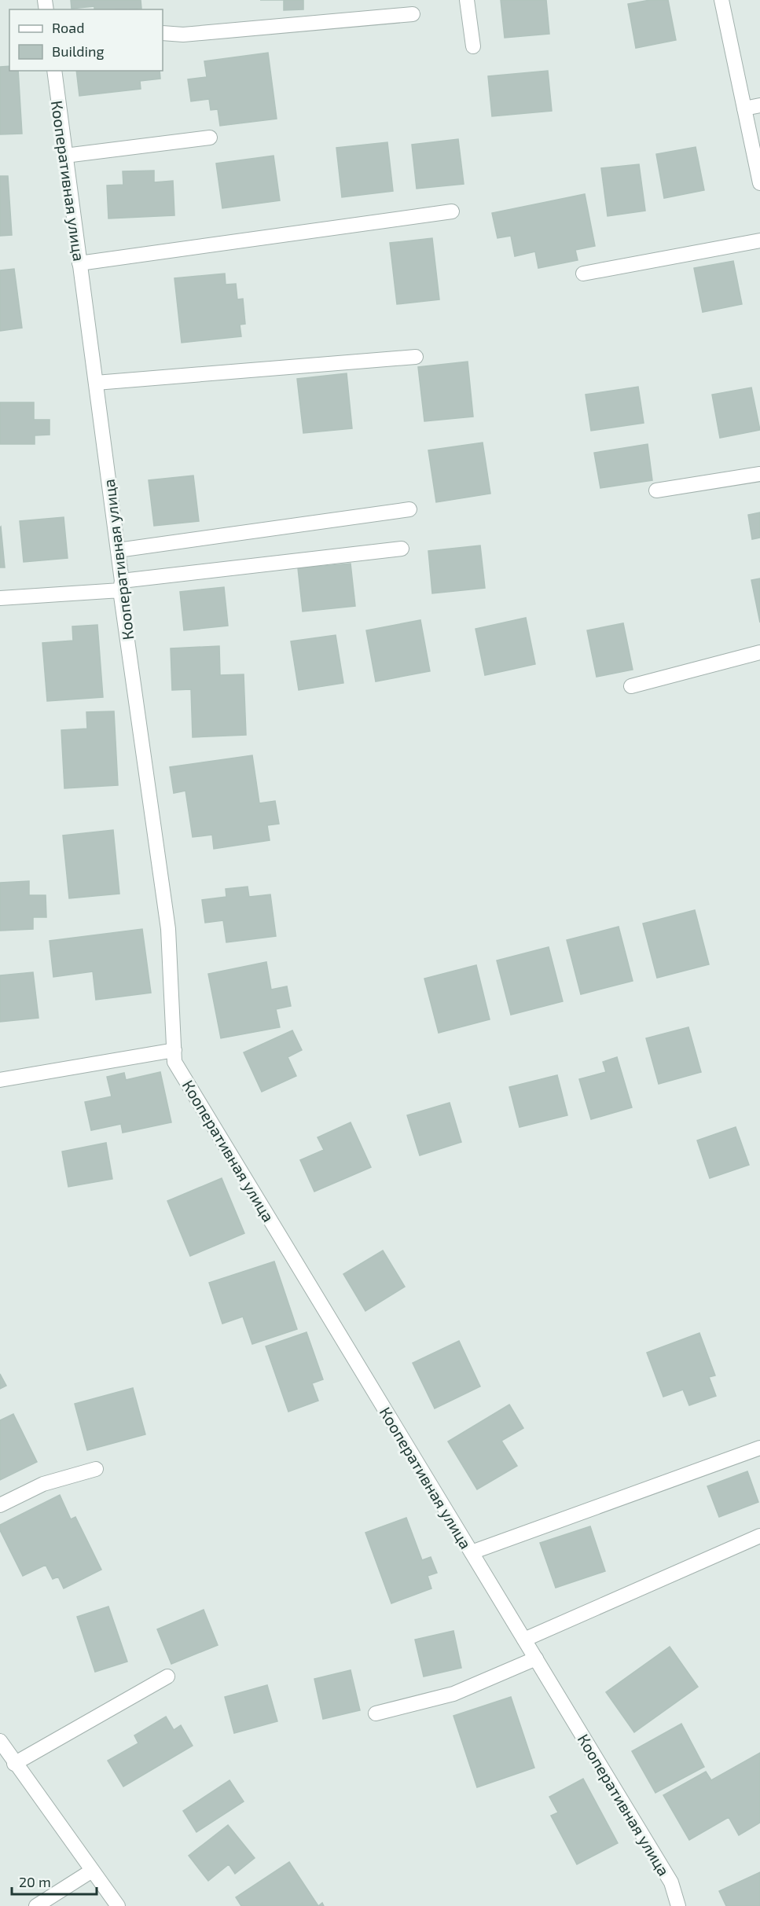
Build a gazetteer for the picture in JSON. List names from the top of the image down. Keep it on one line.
{"streets":{"street":["Кооперативная улица"]},"legend":["Road","Building"],"scale_bar":"20 m"}
